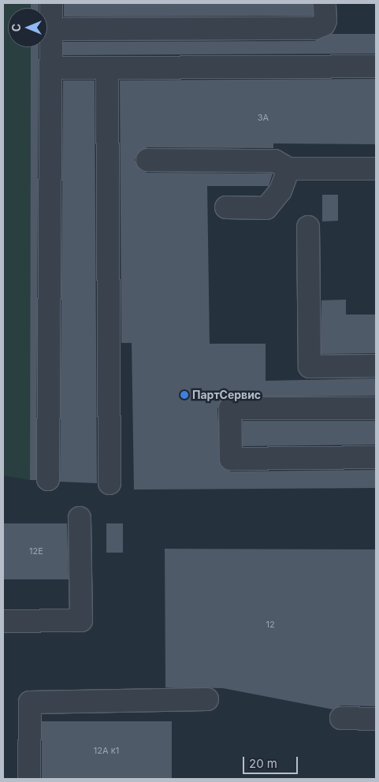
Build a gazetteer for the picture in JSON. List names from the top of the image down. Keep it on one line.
{"places":["ПартСервис"],"house_numbers":["3А","12Е","12","12А к1"],"scale_bar":"20 m","north":"left"}
